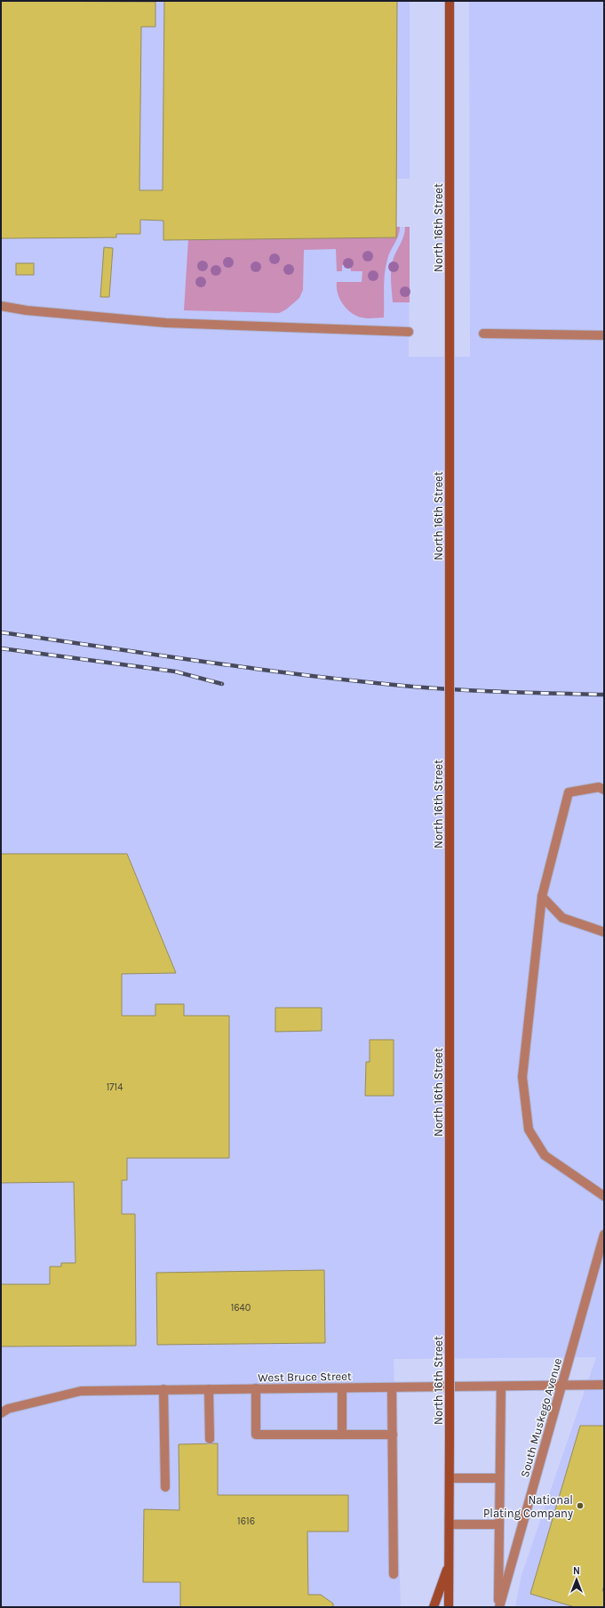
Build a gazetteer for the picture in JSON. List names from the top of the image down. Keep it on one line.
{"streets":{"main road":["North 16th Street"],"street":["West Bruce Street","South Muskego Avenue"]},"crossings":[["West Bruce Street","South Muskego Avenue"]],"places":["National Plating Company"],"house_numbers":["1714","1640","1616"],"north":"top"}
